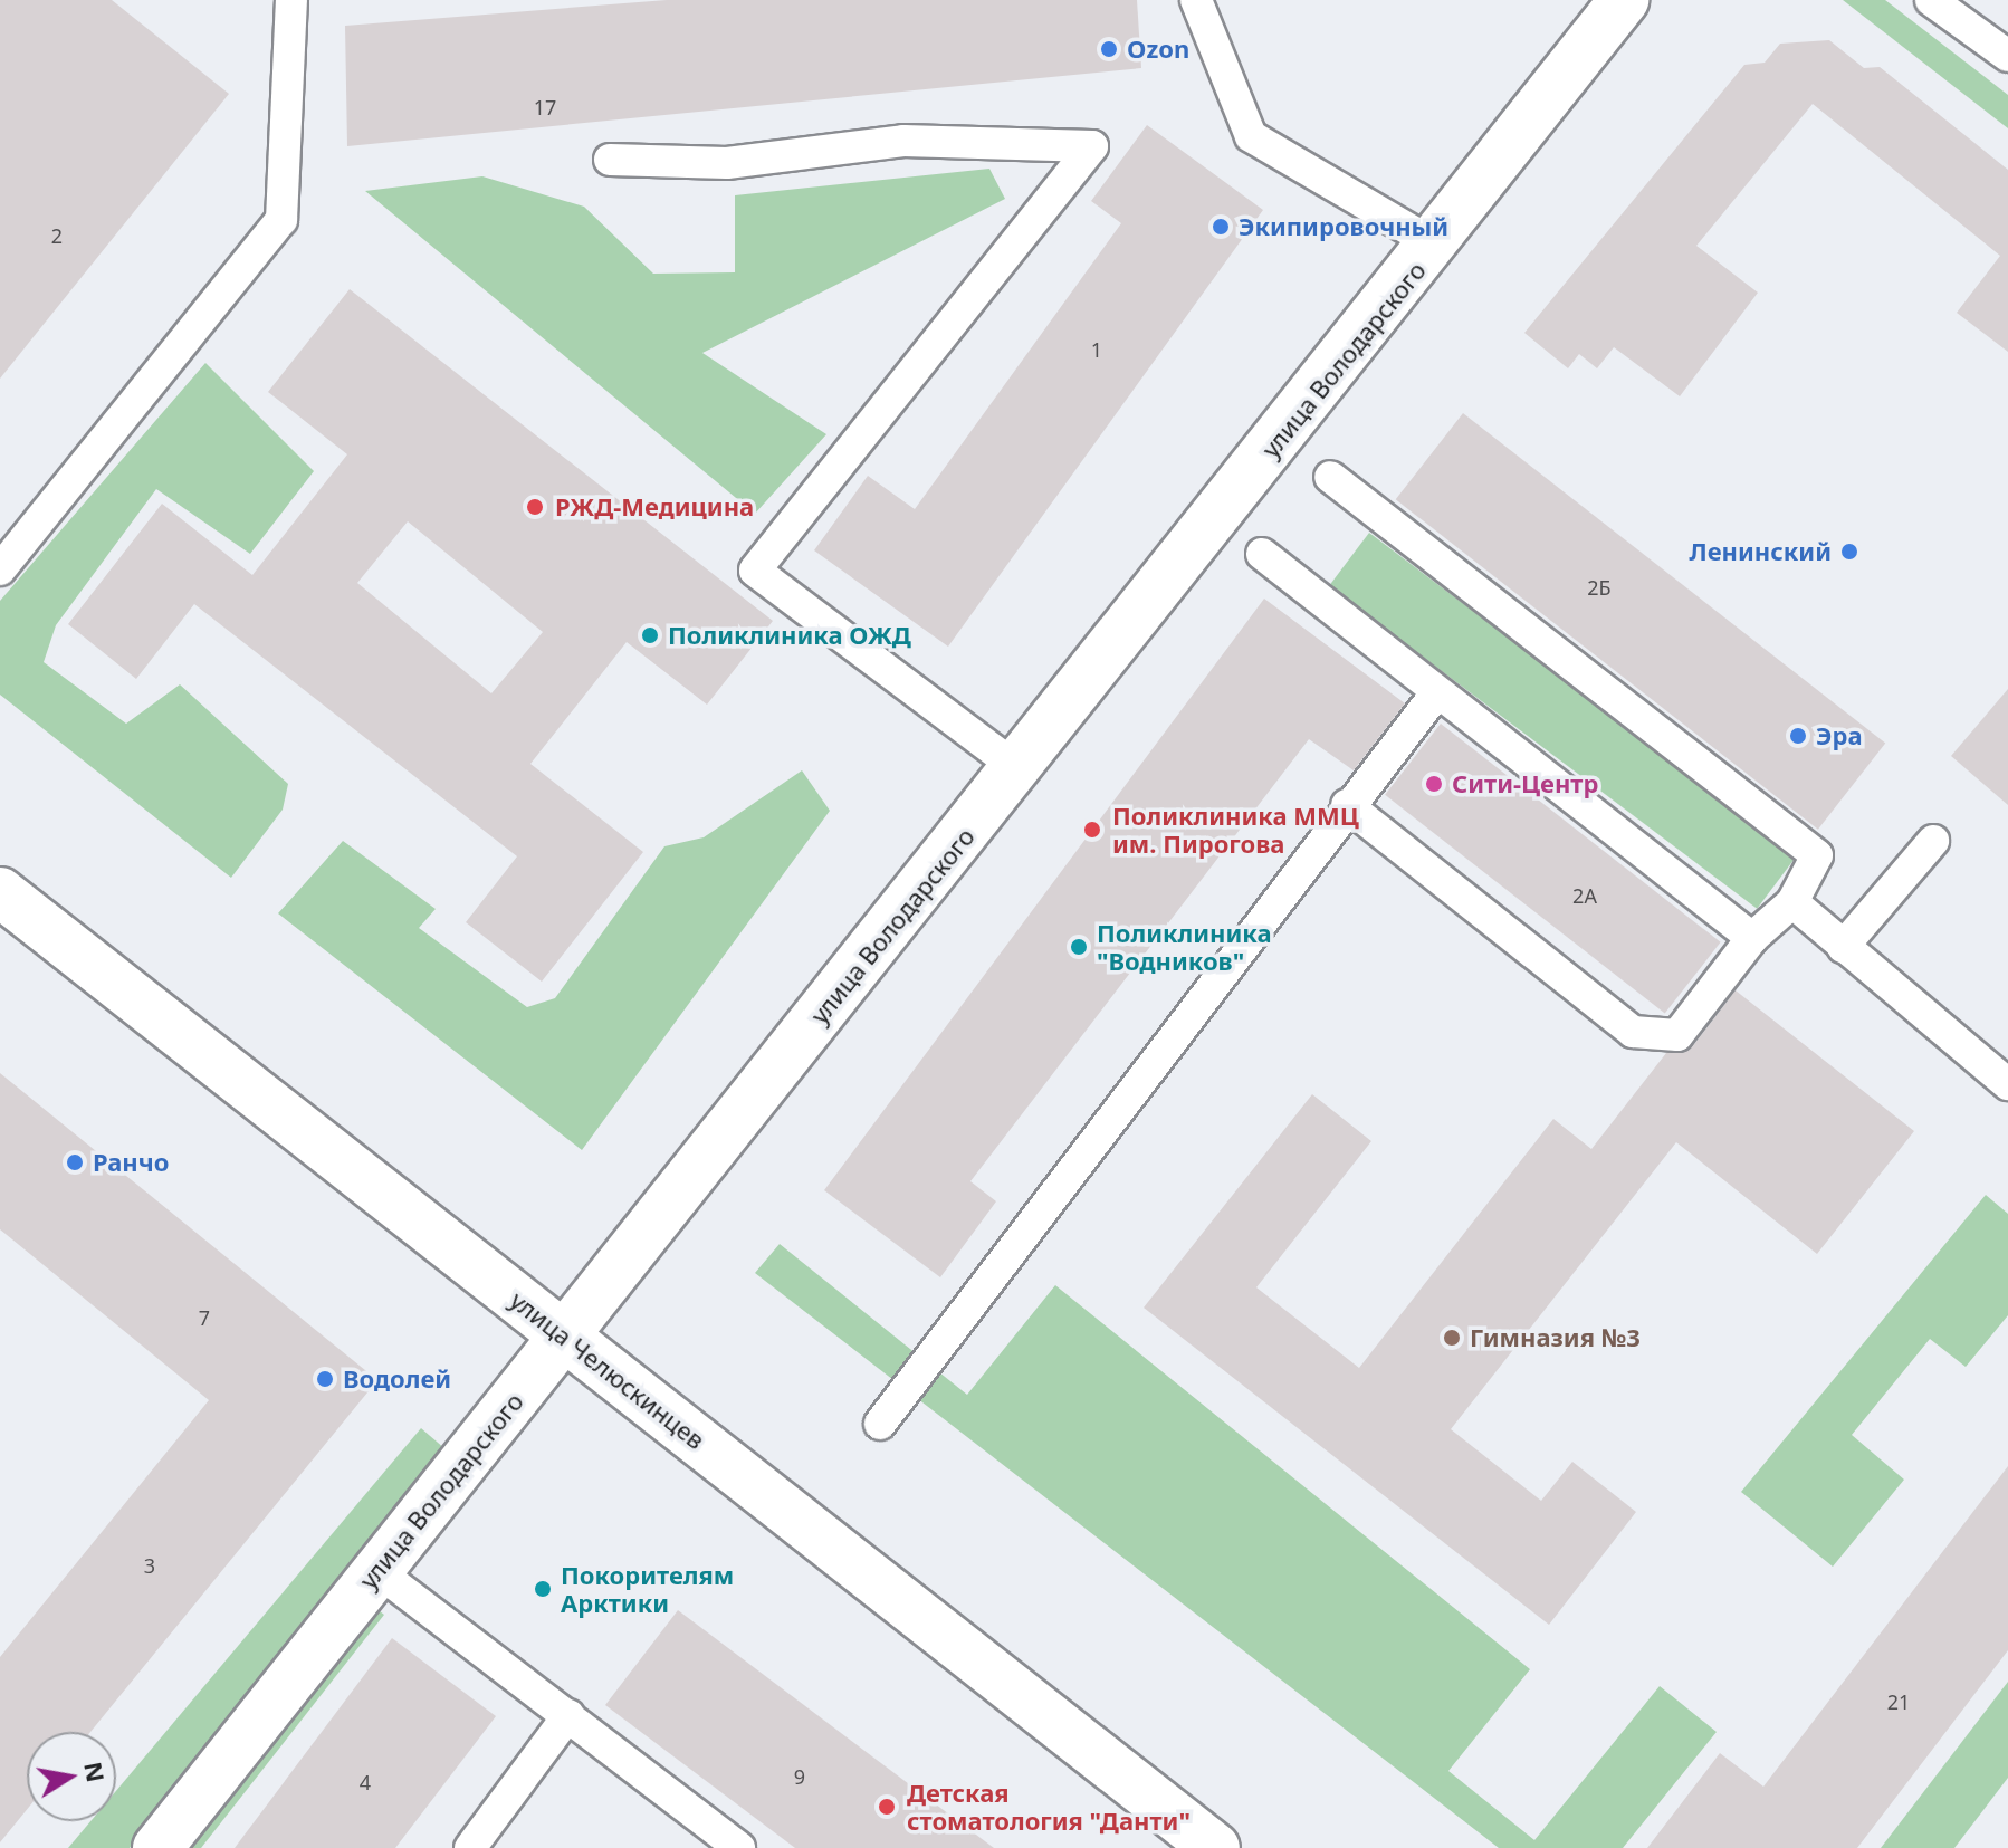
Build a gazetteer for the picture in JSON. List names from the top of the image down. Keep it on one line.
{"streets":{"street":["улица Володарского","улица Челюскинцев"]},"crossings":[["улица Володарского","улица Челюскинцев"]],"places":["Ozon","Экипировочный","РЖД-Медицина","Ленинский","Поликлиника ОЖД","Эра","Сити-Центр","Поликлиника ММЦ им. Пирогова","Поликлиника \"Водников\"","Ранчо","Гимназия №3","Водолей","Покорителям Арктики","Детская стоматология \"Данти\""],"house_numbers":["17","2","1","2Б","2А","7","3","21","9","4"],"north":"right"}
